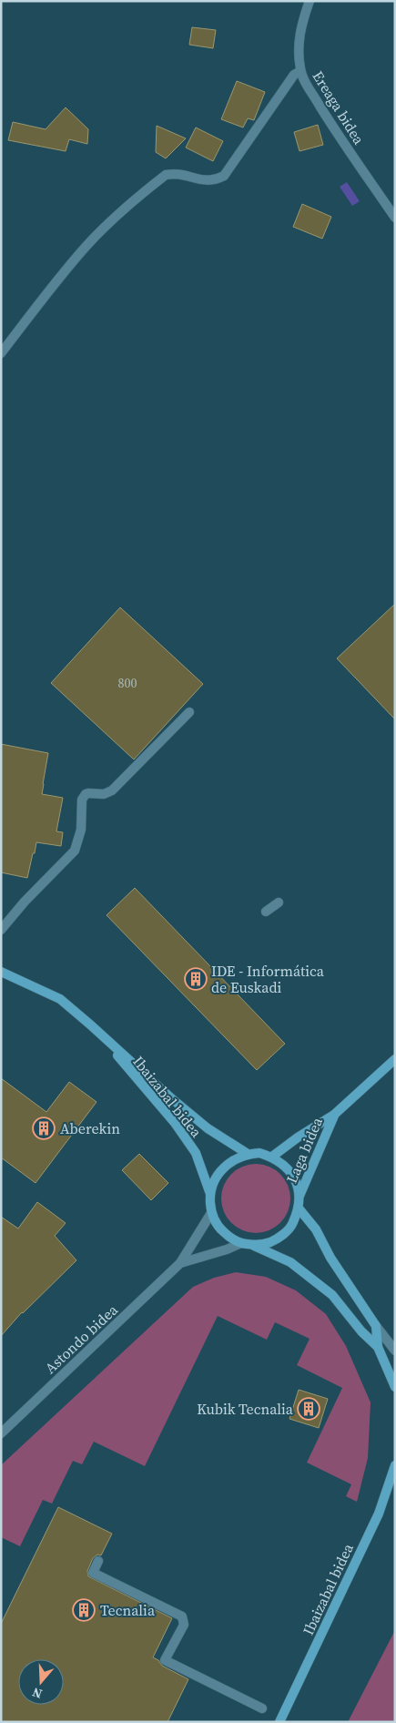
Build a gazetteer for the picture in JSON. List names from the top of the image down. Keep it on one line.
{"streets":{"street":["Ereaga bidea","Ibaizabal bidea","Laga bidea","Astondo bidea"]},"crossings":[["Ibaizabal bidea","Laga bidea"],["Ibaizabal bidea","Astondo bidea"],["Laga bidea","Astondo bidea"]],"places":{"building":["IDE - Informática de Euskadi","Aberekin","Kubik Tecnalia","Tecnalia"]},"house_numbers":["800"],"north":"bottom"}
